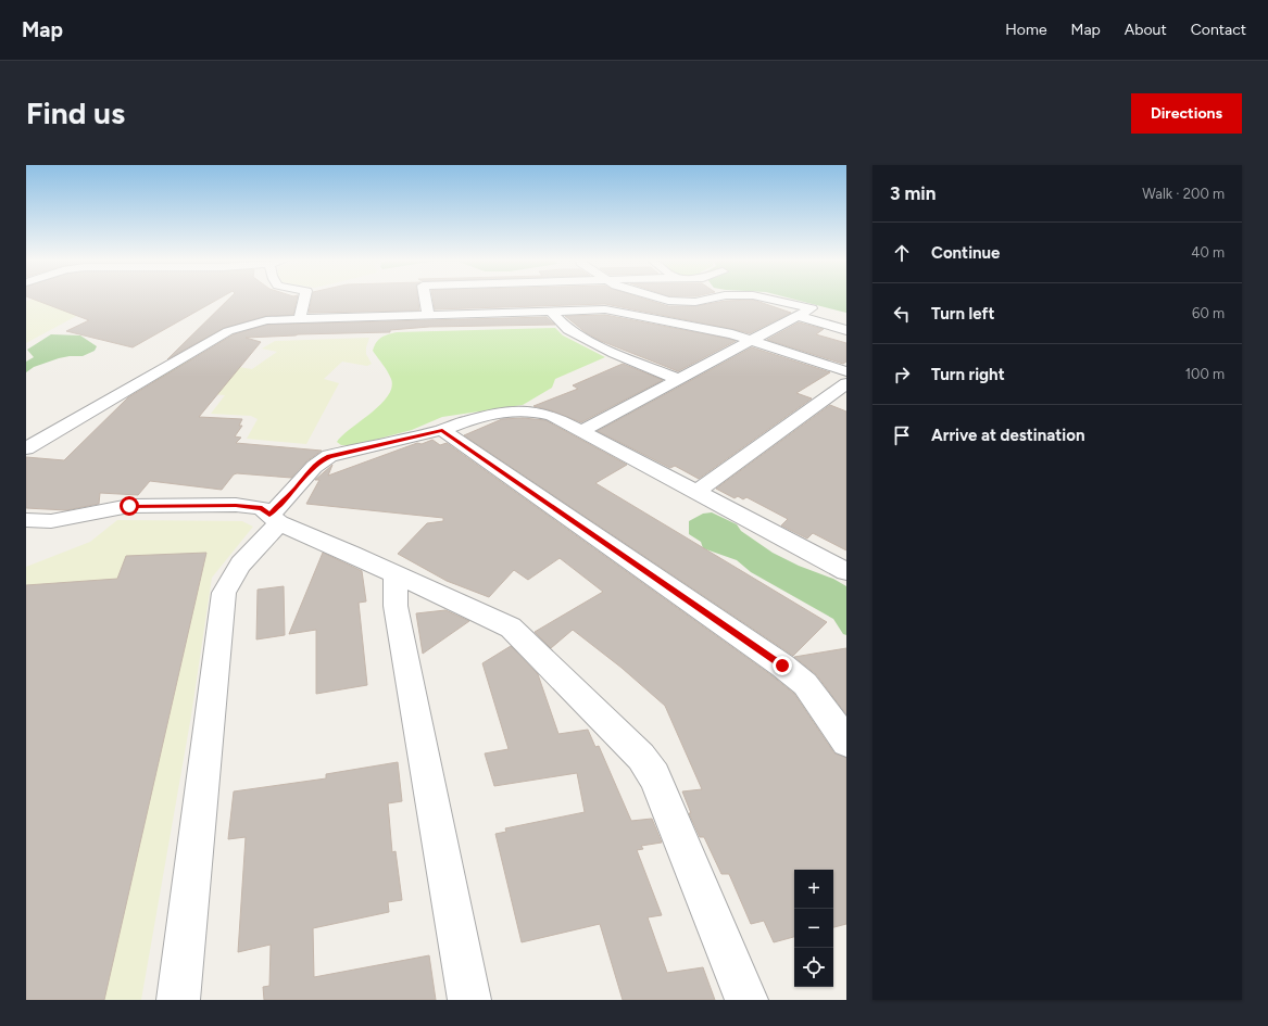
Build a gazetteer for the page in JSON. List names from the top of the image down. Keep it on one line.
{"page":{"header":"Map","nav":["Home","Map","About","Contact"],"buttons":"Directions","title":"Find us","heading":["3 min","Walk · 200 m"],"list":[["Continue","40 m"],["Turn left","60 m"],["Turn right","100 m"],"Arrive at destination"],"map_buttons":["+","−"]}}
